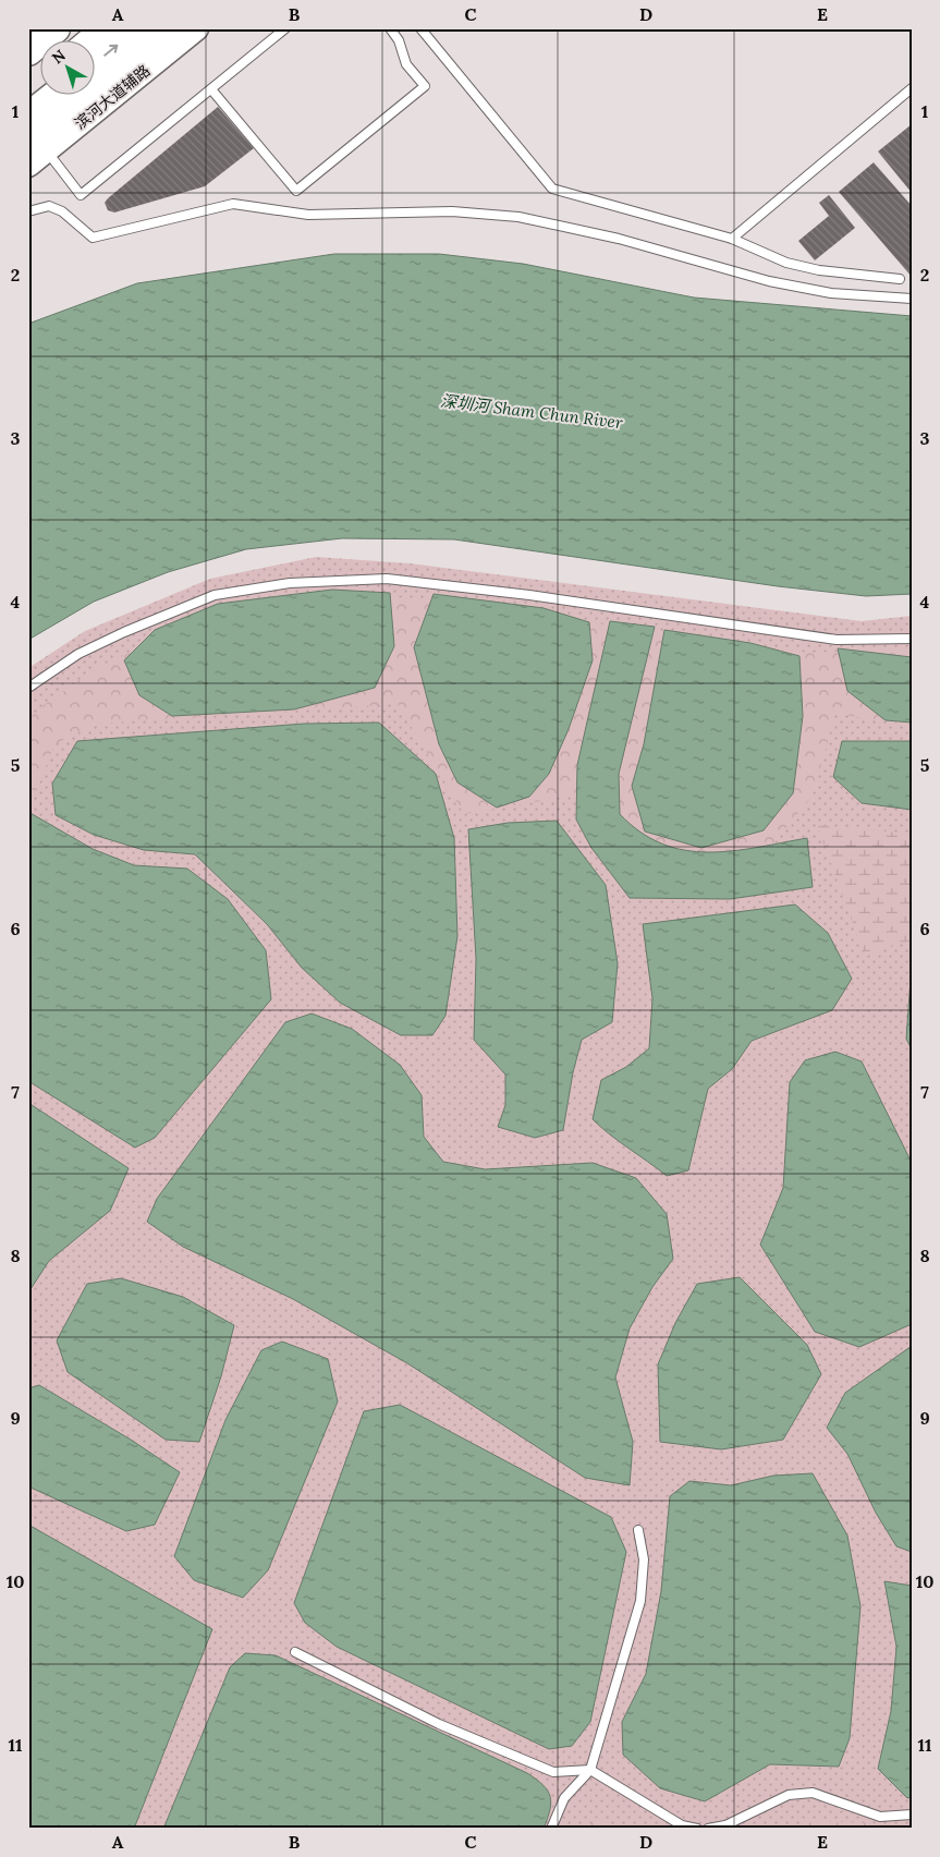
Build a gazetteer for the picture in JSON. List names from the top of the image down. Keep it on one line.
{"streets":{"main road":["滨河大道辅路"]},"water":["深圳河 Sham Chun River"],"north":"top left","grid":{"columns":["A","B","C","D","E"],"rows":["1","2","3","4","5","6","7","8","9","10","11"]}}
